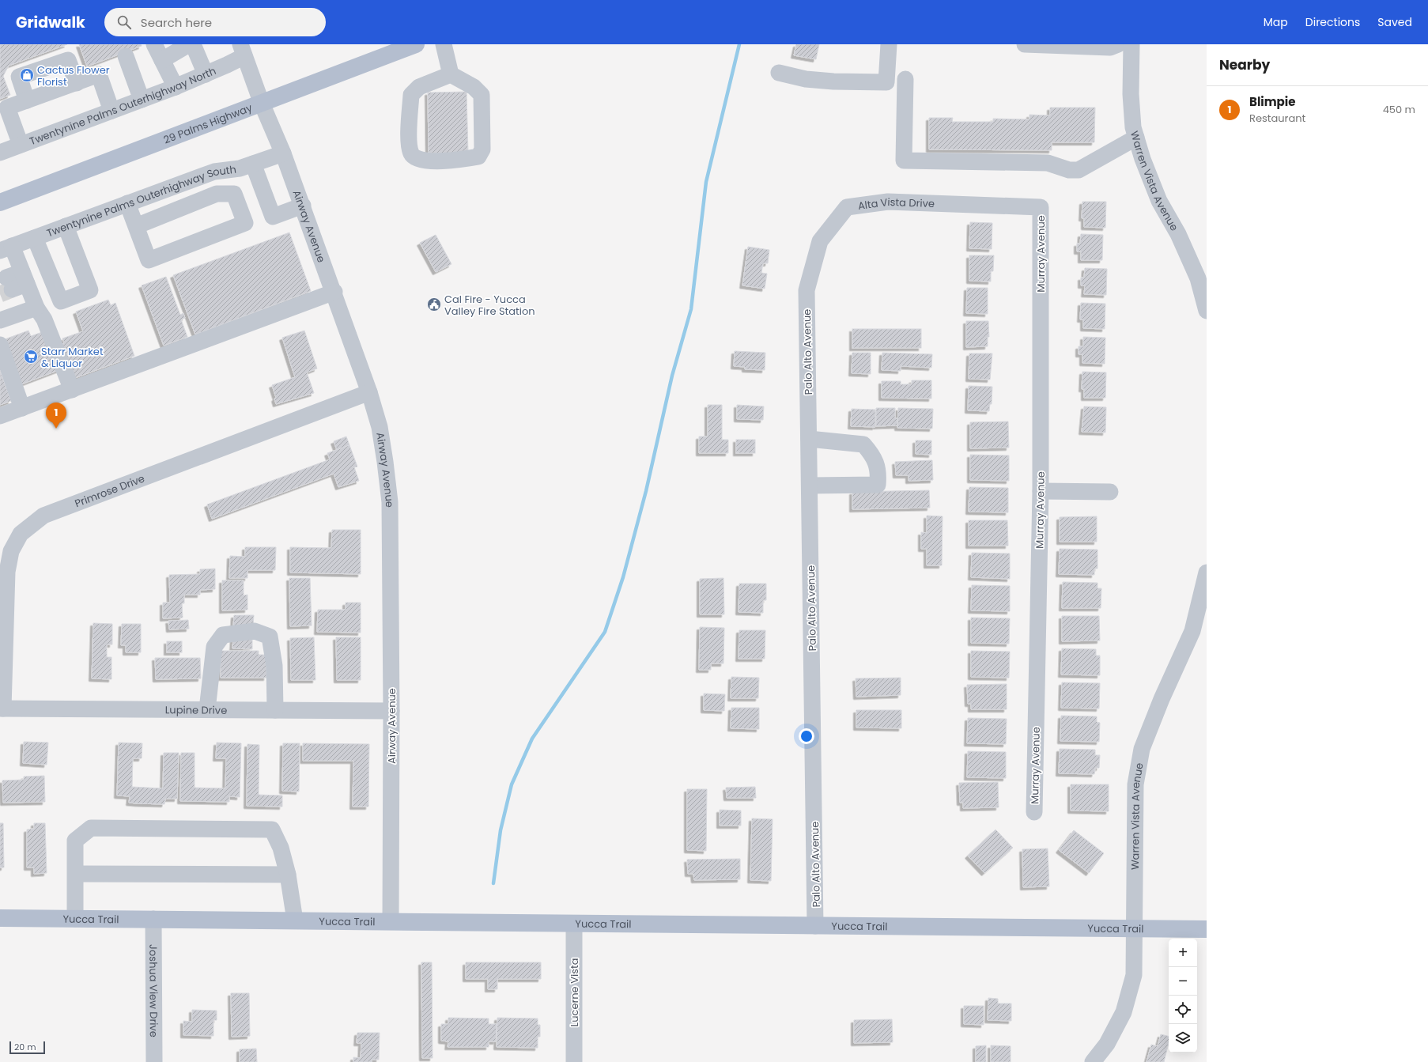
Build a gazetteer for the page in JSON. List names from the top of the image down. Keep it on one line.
{"streets":{"main road":["29 Palms Highway","Yucca Trail"],"street":["Twentynine Palms Outerhighway North","Warren Vista Avenue","Twentynine Palms Outerhighway South","Alta Vista Drive","Airway Avenue","Murray Avenue","Palo Alto Avenue","Primrose Drive","Lupine Drive","Joshua View Drive","Lucerne Vista"]},"crossings":[["Twentynine Palms Outerhighway North","Airway Avenue"],["29 Palms Highway","Airway Avenue"],["Warren Vista Avenue","Yucca Trail"],["Twentynine Palms Outerhighway South","Airway Avenue"],["Alta Vista Drive","Murray Avenue"],["Alta Vista Drive","Palo Alto Avenue"],["Airway Avenue","Primrose Drive"],["Airway Avenue","Lupine Drive"],["Airway Avenue","Yucca Trail"],["Palo Alto Avenue","Yucca Trail"],["Primrose Drive","Lupine Drive"],["Yucca Trail","Joshua View Drive"],["Yucca Trail","Lucerne Vista"]],"places":{"shop":["Cactus Flower Florist"],"public building":["Cal Fire - Yucca Valley Fire Station"],"supermarket":["Starr Market & Liquor"]},"scale_bar":"20 m","page":{"header":"Gridwalk","search":"Search here","nav":["Map","Directions","Saved"],"heading":"Nearby","list":[{"mark":"1","name":"Blimpie","note":"Restaurant","value":"450 m"}],"pins":"1","map_buttons":["+","−"],"scale":"20 m"}}
